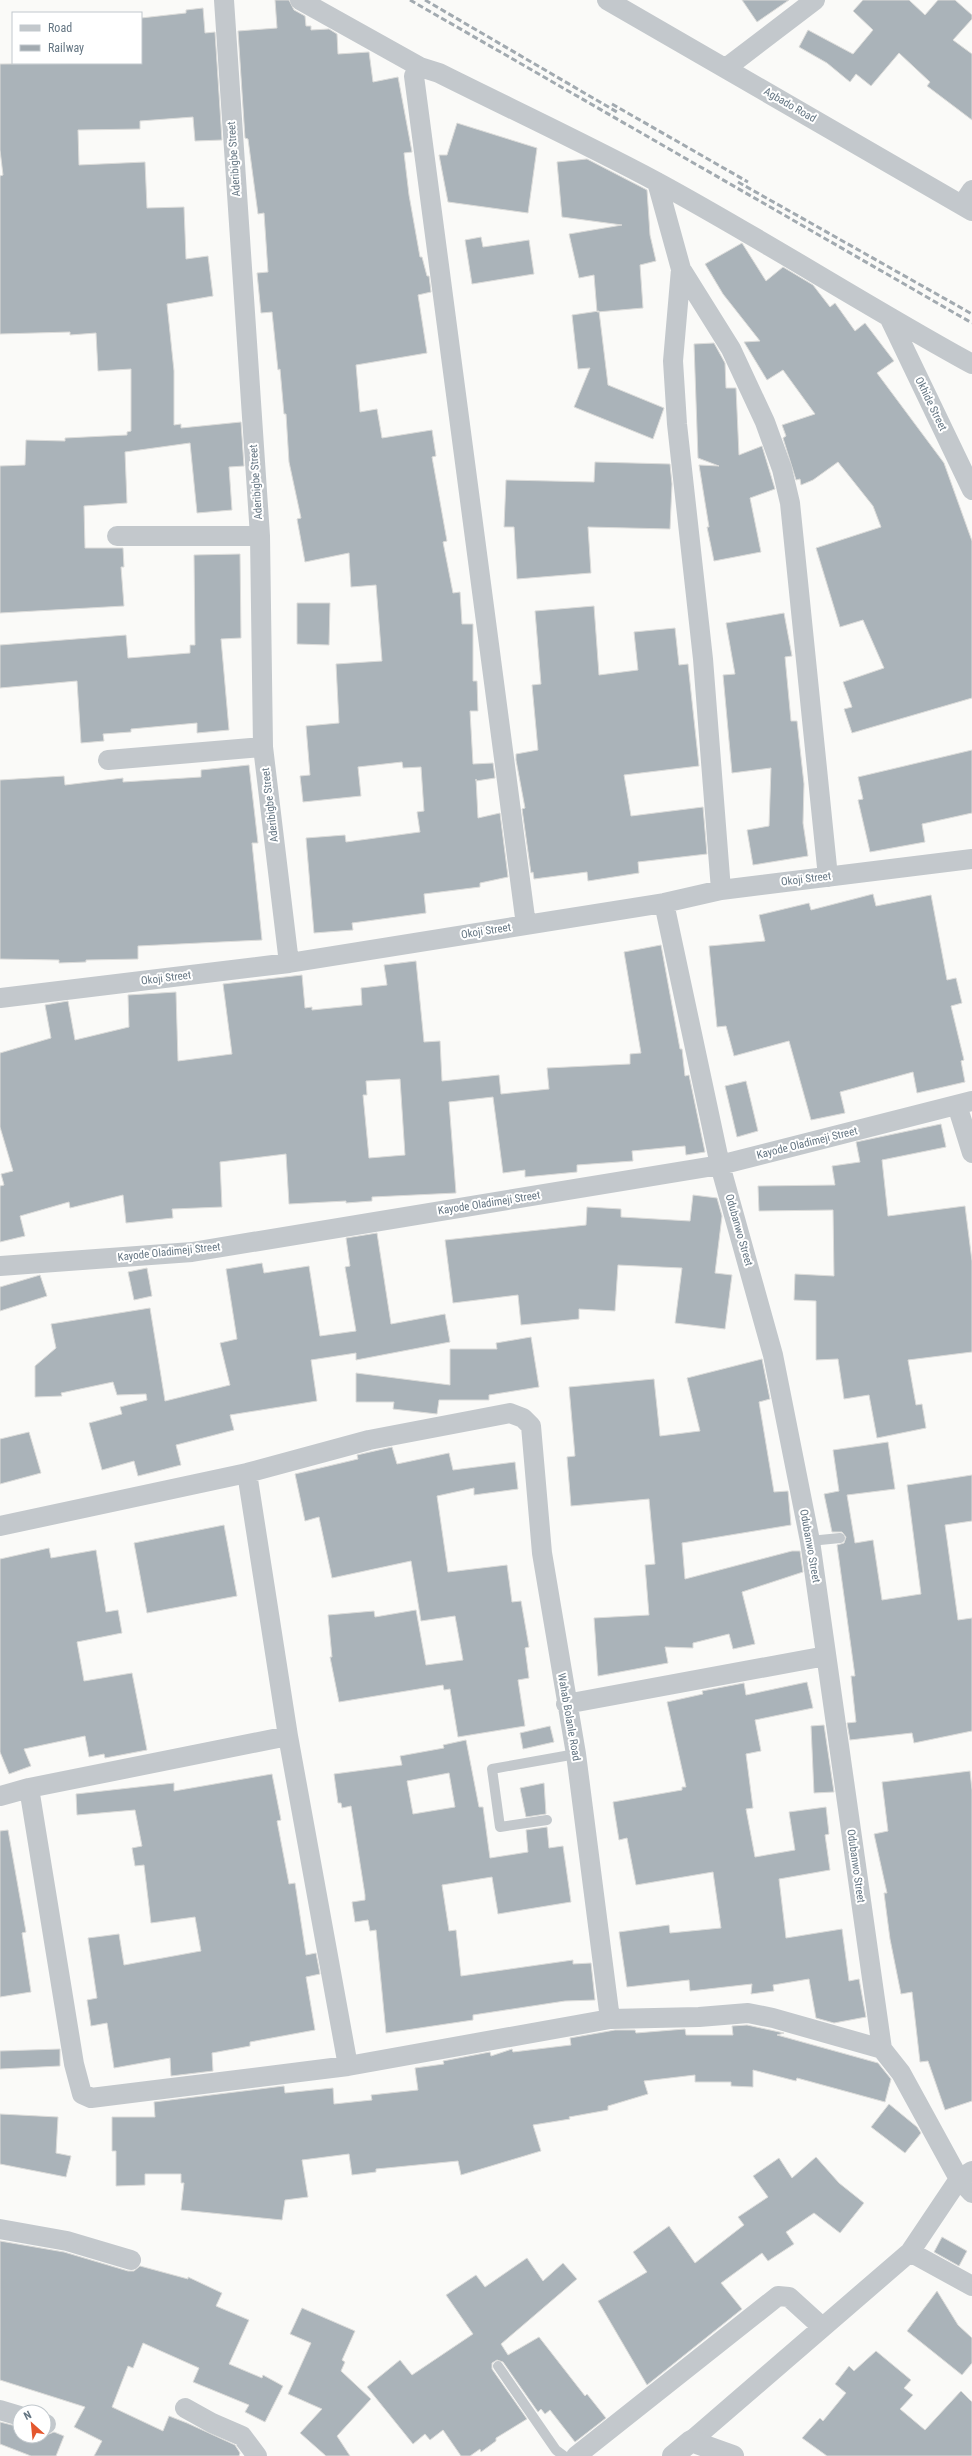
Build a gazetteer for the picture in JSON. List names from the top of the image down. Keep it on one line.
{"streets":{"street":["Agbado Road","Aderibigbe Street","Okhide Street","Okoji Street","Kayode Oladimeji Street","Odubanwo Street","Wahab Bolanle Road"]},"crossings":[["Aderibigbe Street","Okoji Street"],["Okoji Street","Odubanwo Street"],["Kayode Oladimeji Street","Odubanwo Street"]],"legend":["Road","Railway"],"north":"top left"}
